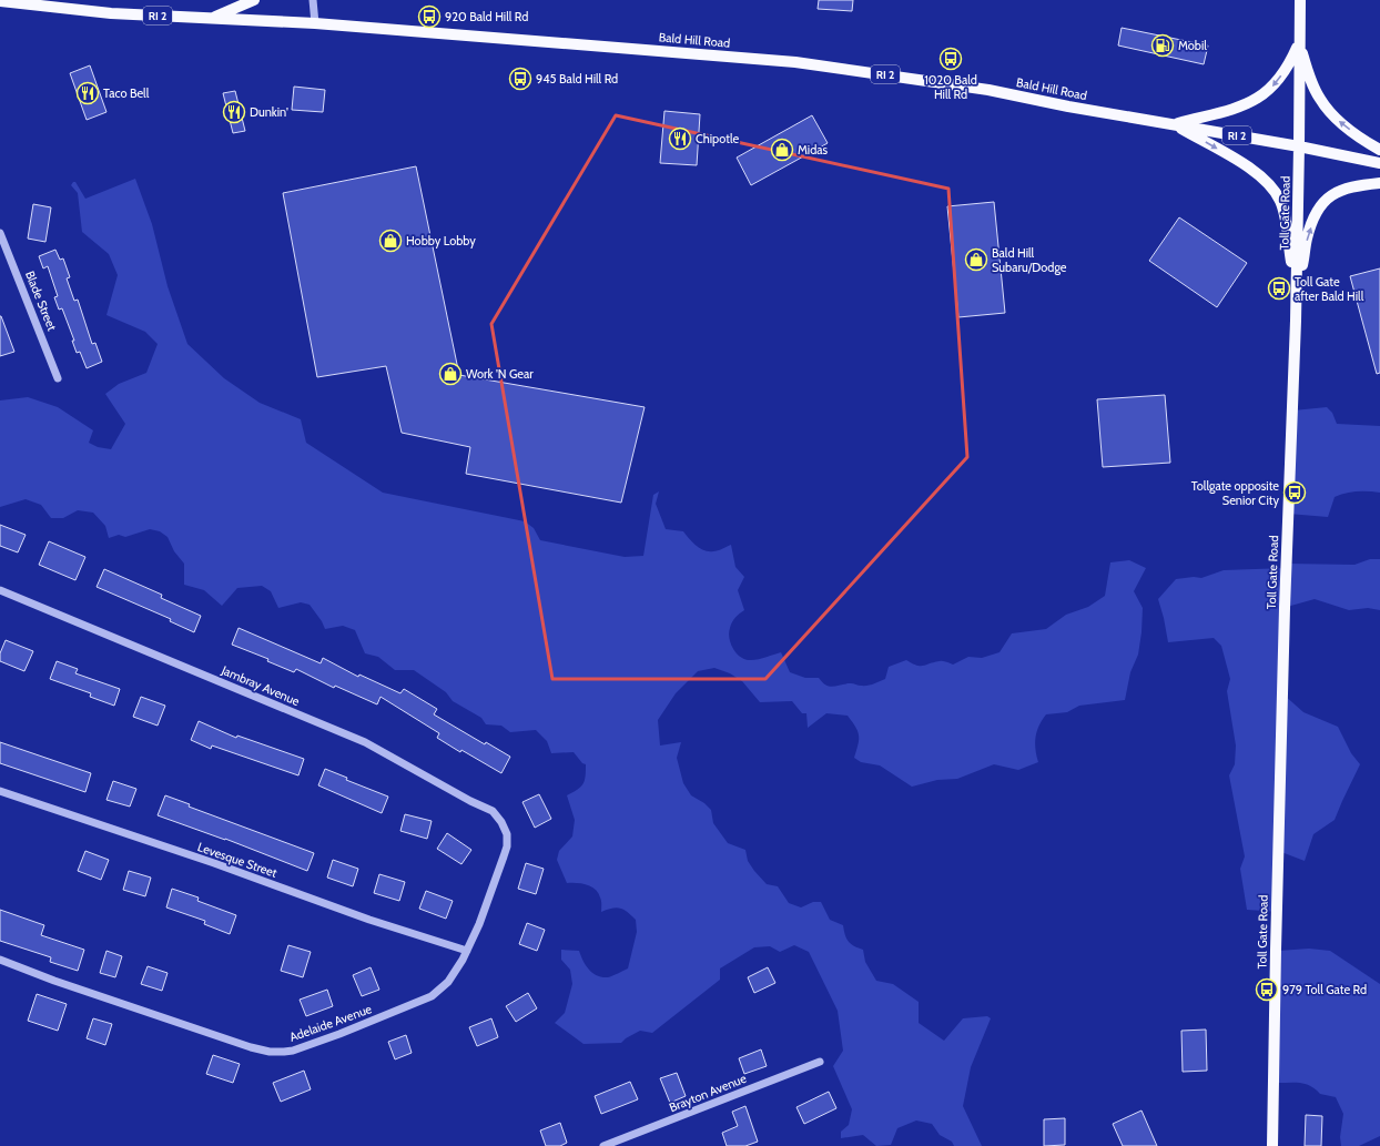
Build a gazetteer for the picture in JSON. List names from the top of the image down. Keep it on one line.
{"streets":{"main road":["RI 2","Bald Hill Road","Toll Gate Road"],"street":["Blade Street","Jambray Avenue","Levesque Street","Adelaide Avenue","Brayton Avenue"]},"crossings":[["Bald Hill Road","Toll Gate Road"],["Jambray Avenue","Adelaide Avenue"],["Levesque Street","Adelaide Avenue"]],"places":{"bus stop":["920 Bald Hill Rd","1020 Bald Hill Rd","945 Bald Hill Rd","Toll Gate after Bald Hill","Tollgate opposite Senior City","979 Toll Gate Rd"],"fuel station":["Mobil"],"restaurant":["Taco Bell","Dunkin'","Chipotle"],"shop":["Midas","Hobby Lobby","Bald Hill Subaru/Dodge","Work 'N Gear"]}}
